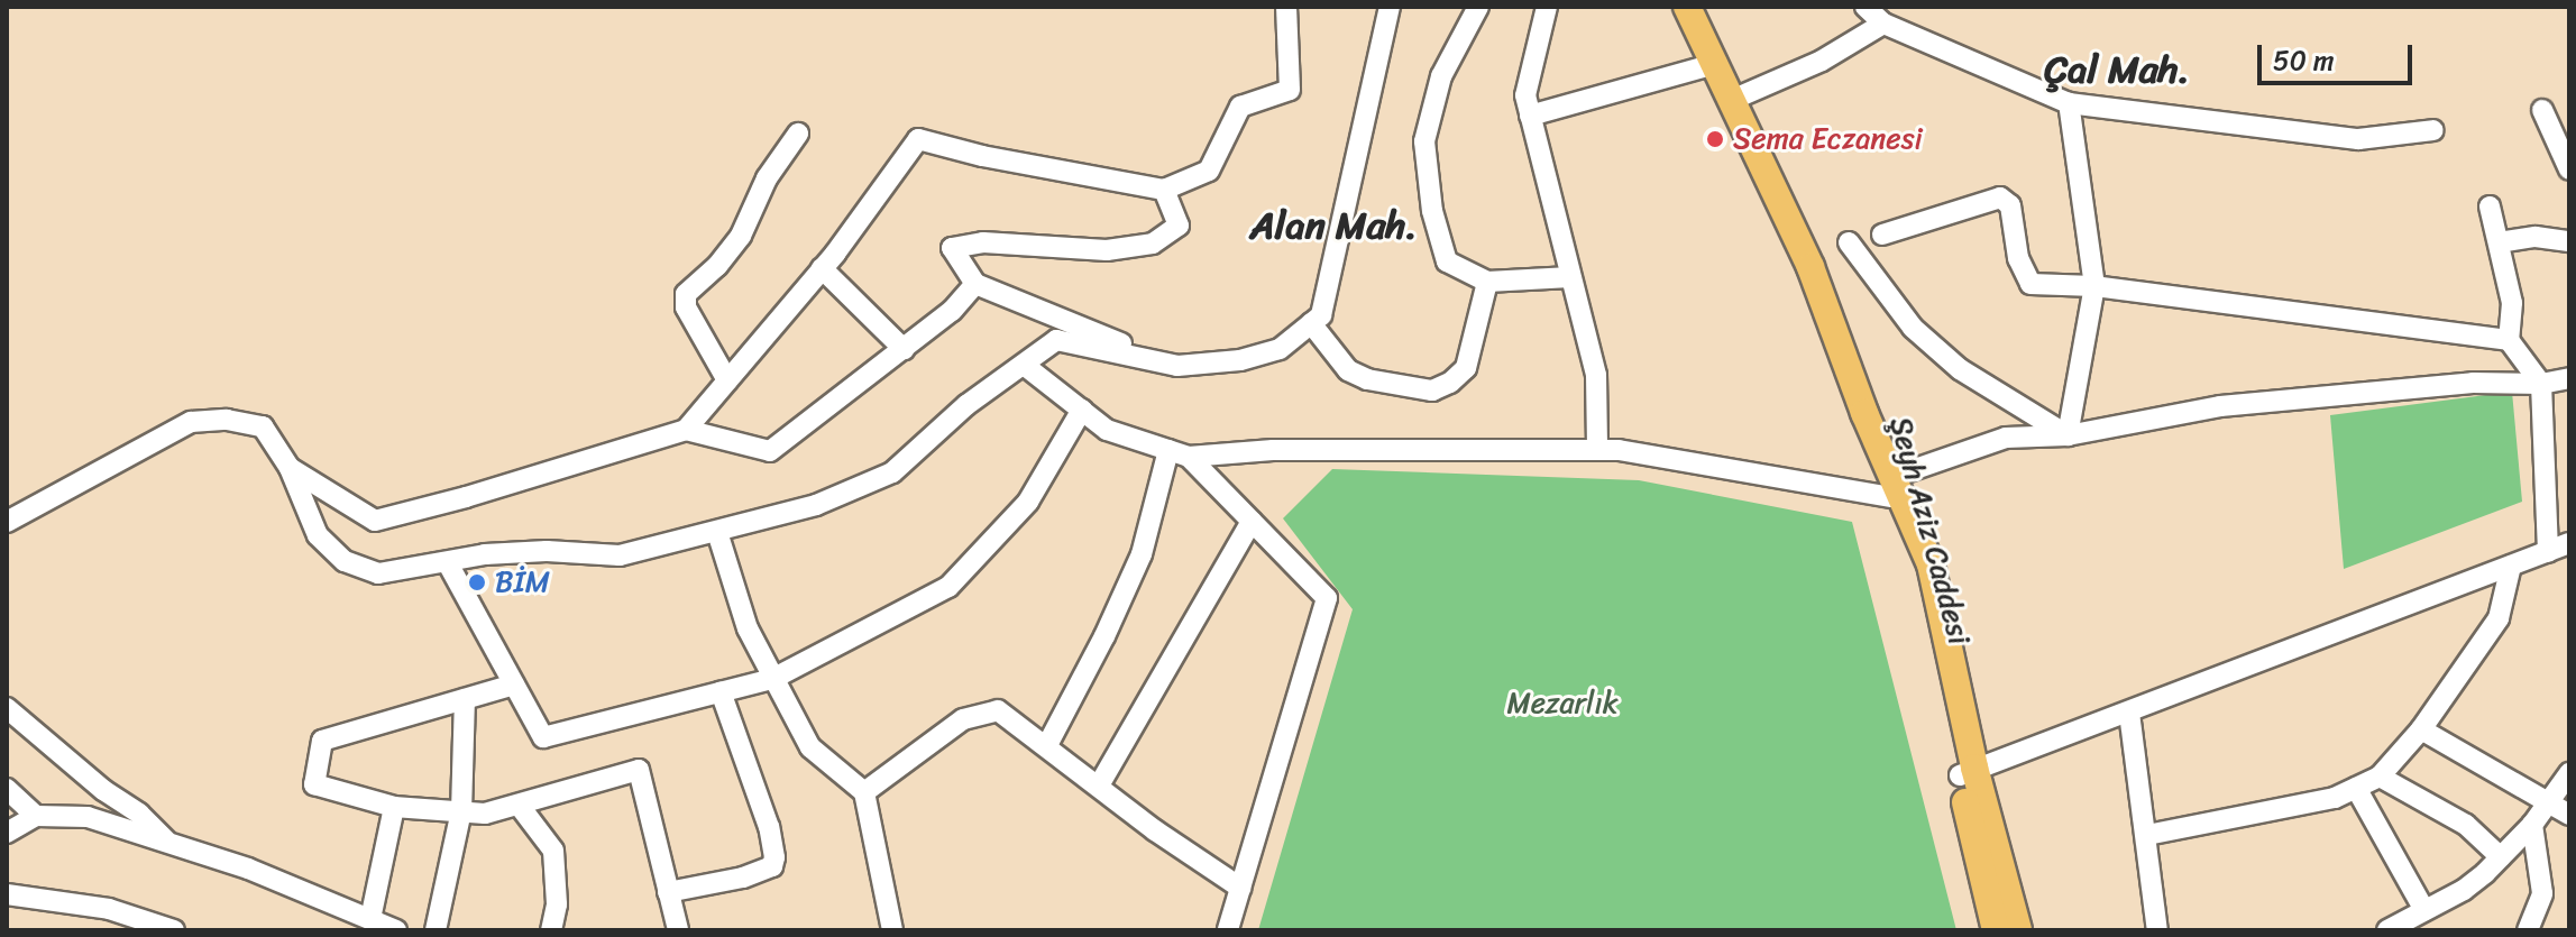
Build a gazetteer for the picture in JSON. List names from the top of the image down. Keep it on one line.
{"streets":{"main road":["Şeyh Aziz Caddesi"]},"districts":["Çal Mah.","Alan Mah."],"parks":["Mezarlık"],"places":["Sema Eczanesi","BİM"],"scale_bar":"50 m"}
